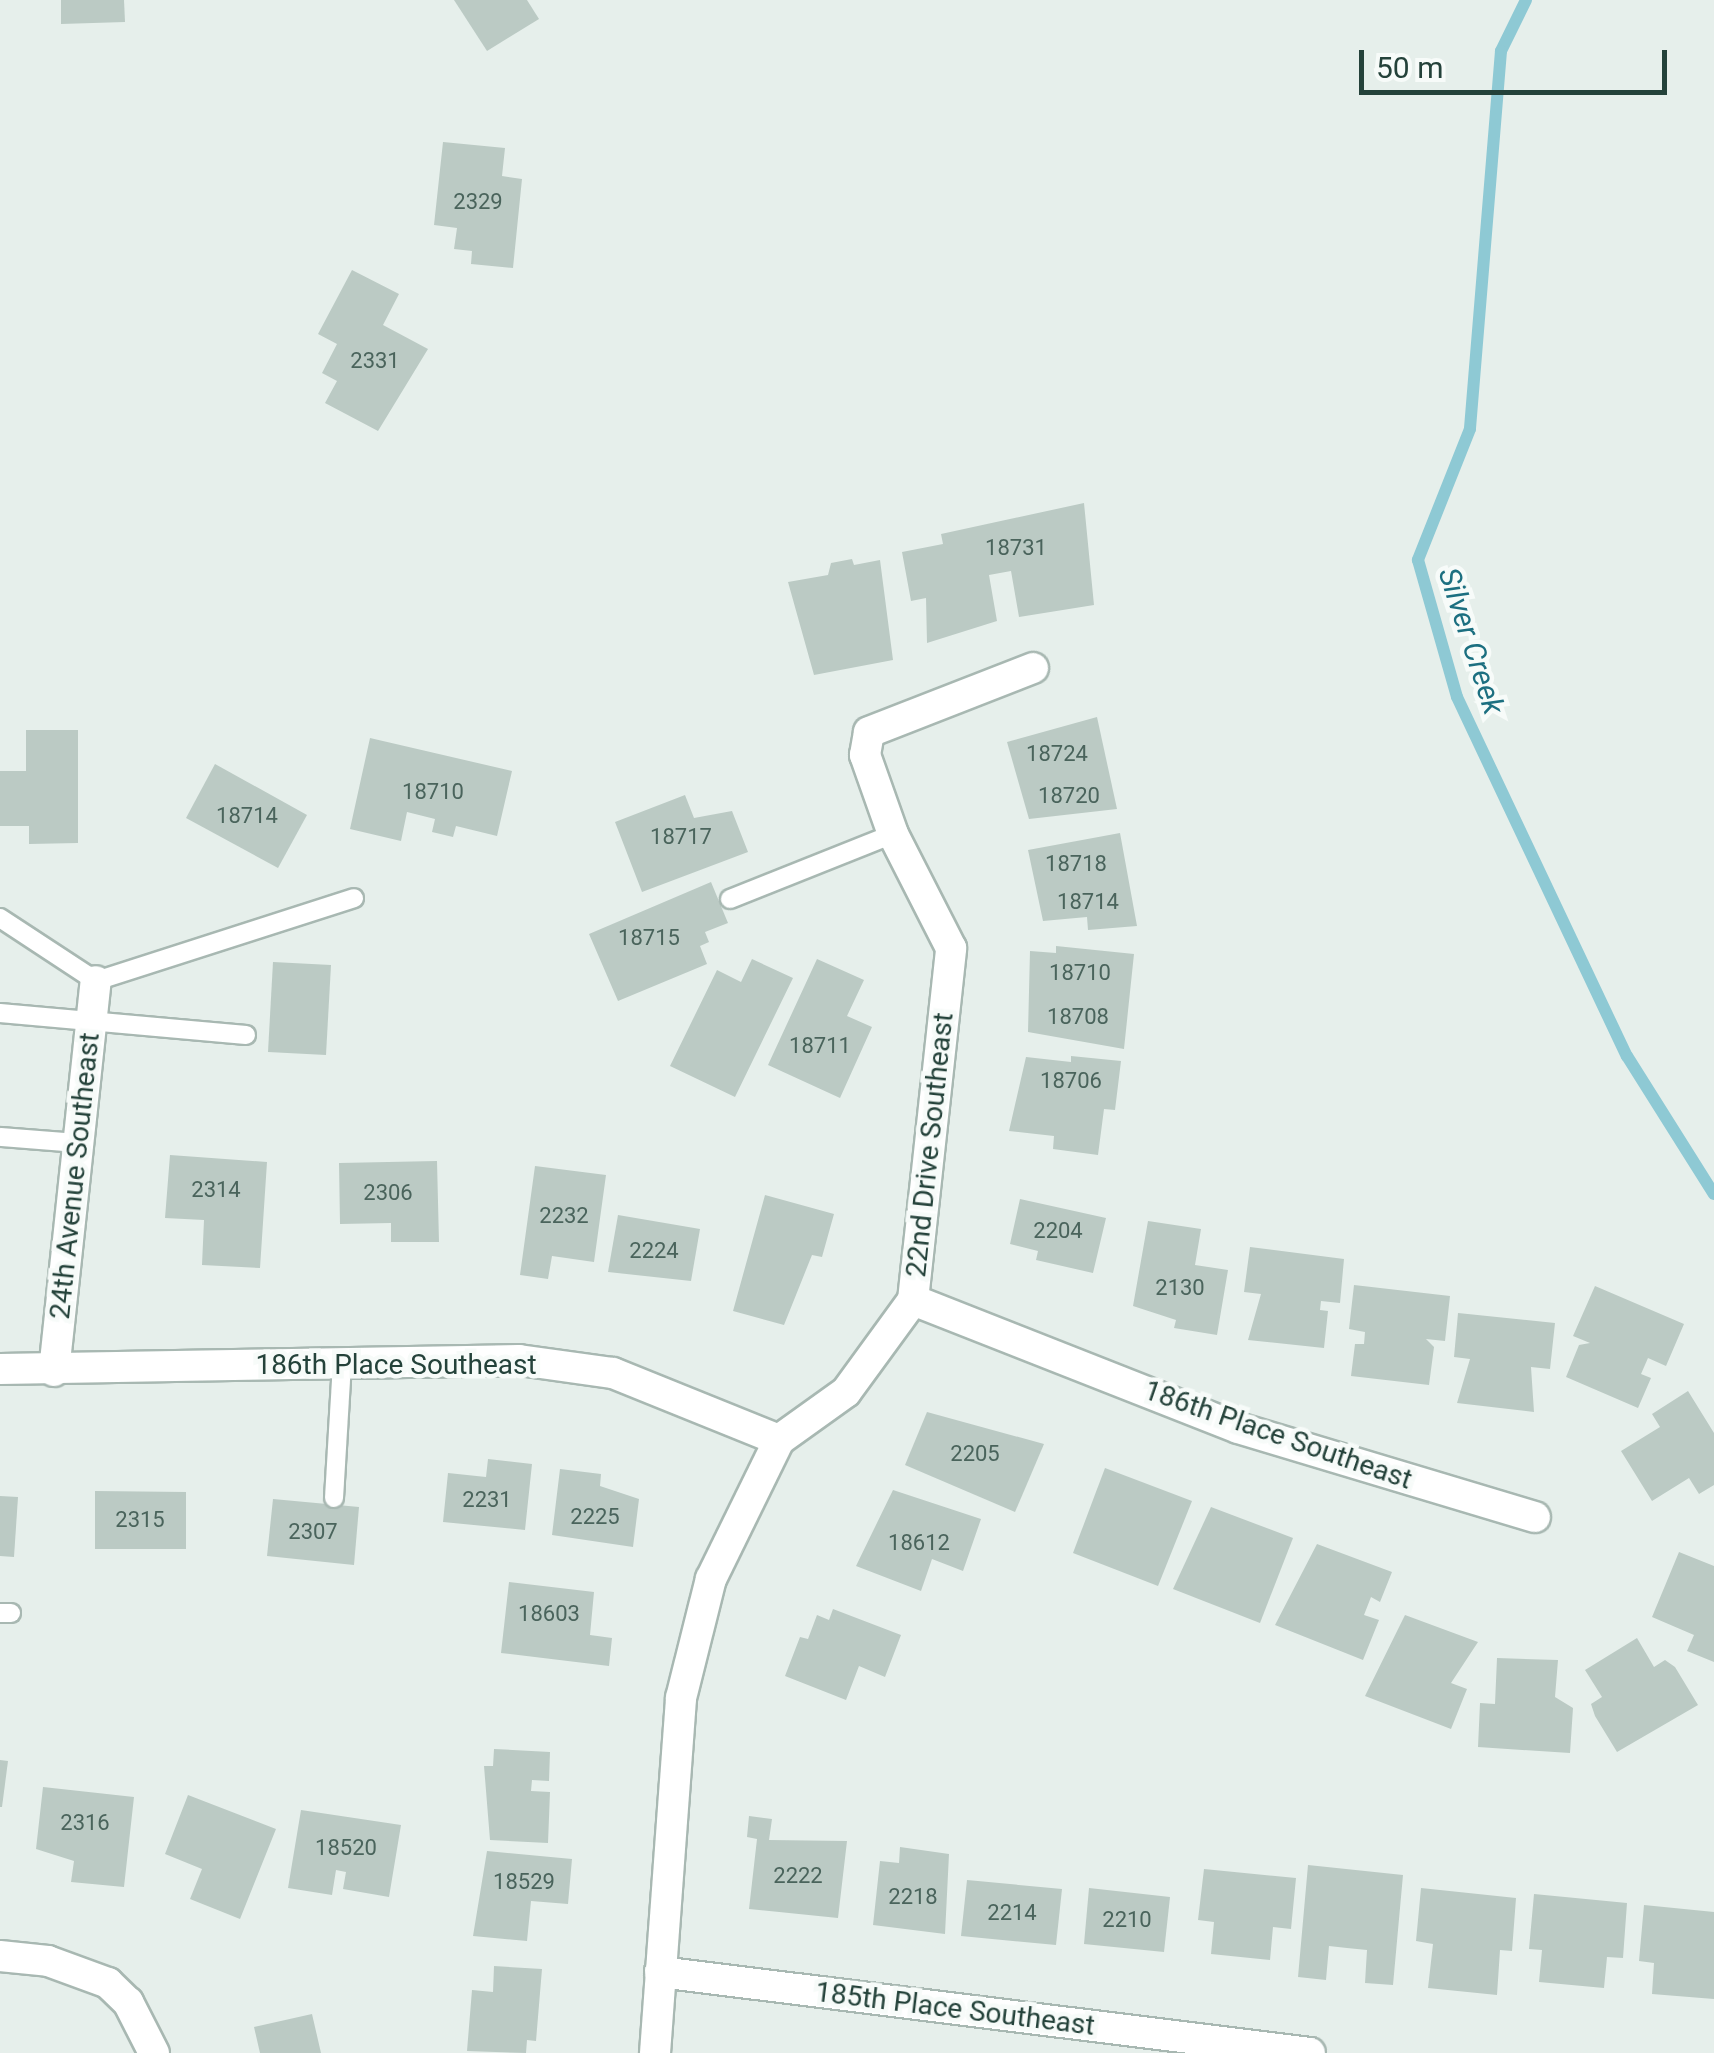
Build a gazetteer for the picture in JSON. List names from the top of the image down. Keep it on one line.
{"streets":{"street":["22nd Drive Southeast","24th Avenue Southeast","186th Place Southeast","185th Place Southeast"]},"crossings":[["22nd Drive Southeast","186th Place Southeast"],["22nd Drive Southeast","185th Place Southeast"],["24th Avenue Southeast","186th Place Southeast"]],"water":["Silver Creek"],"house_numbers":["2329","2331","18731","18724","18710","18720","18714","18717","18718","18714","18715","18710","18708","18711","18706","2314","2306","2232","2204","2224","2130","2205","2231","2225","2315","2307","18612","18603","2316","18520","2222","18529","2218","2214","2210"],"scale_bar":"50 m"}
